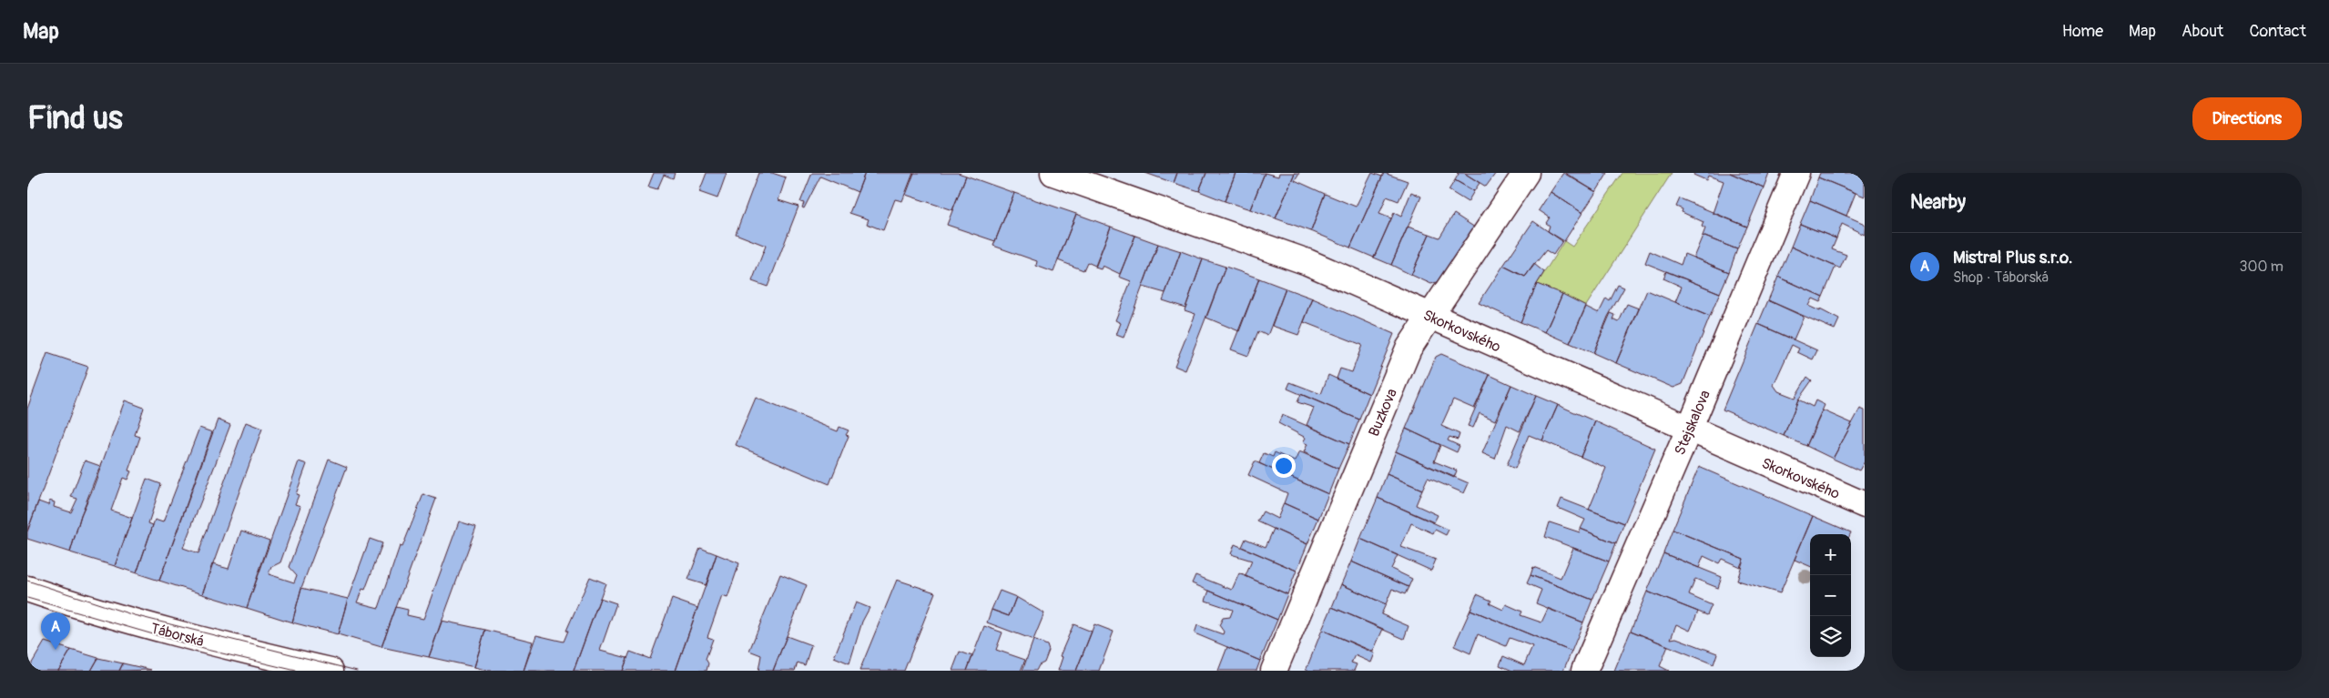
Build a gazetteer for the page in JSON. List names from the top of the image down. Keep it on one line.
{"streets":{"street":["Skorkovského","Buzkova","Stejskalova","Táborská"]},"crossings":[["Skorkovského","Buzkova"],["Skorkovského","Stejskalova"]],"page":{"header":"Map","nav":["Home","Map","About","Contact"],"buttons":"Directions","title":"Find us","heading":"Nearby","list":[{"mark":"A","name":"Mistral Plus s.r.o.","note":"Shop · Táborská","value":"300 m"}],"map_buttons":["+","−"],"pins":"A"}}
